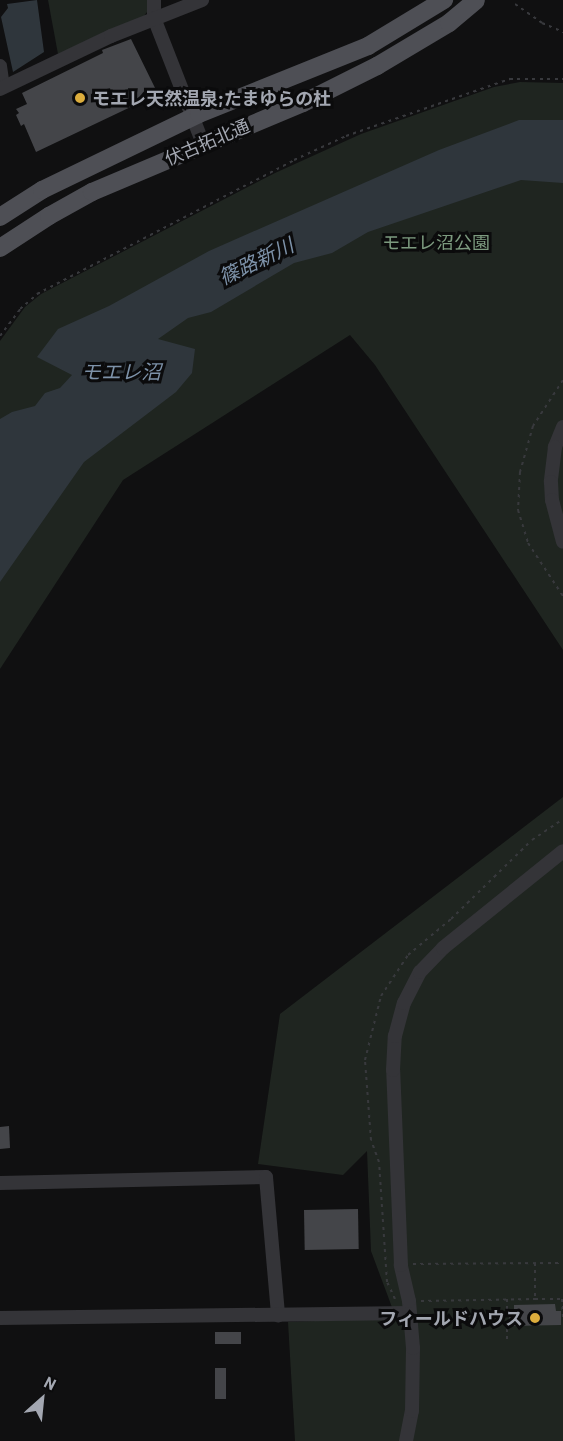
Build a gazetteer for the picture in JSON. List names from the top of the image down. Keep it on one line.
{"streets":{"main road":["伏古拓北通"]},"water":["篠路新川","モエレ沼"],"parks":["モエレ沼公園"],"places":["モエレ天然温泉;たまゆらの杜","フィールドハウス"],"north":"top right"}
